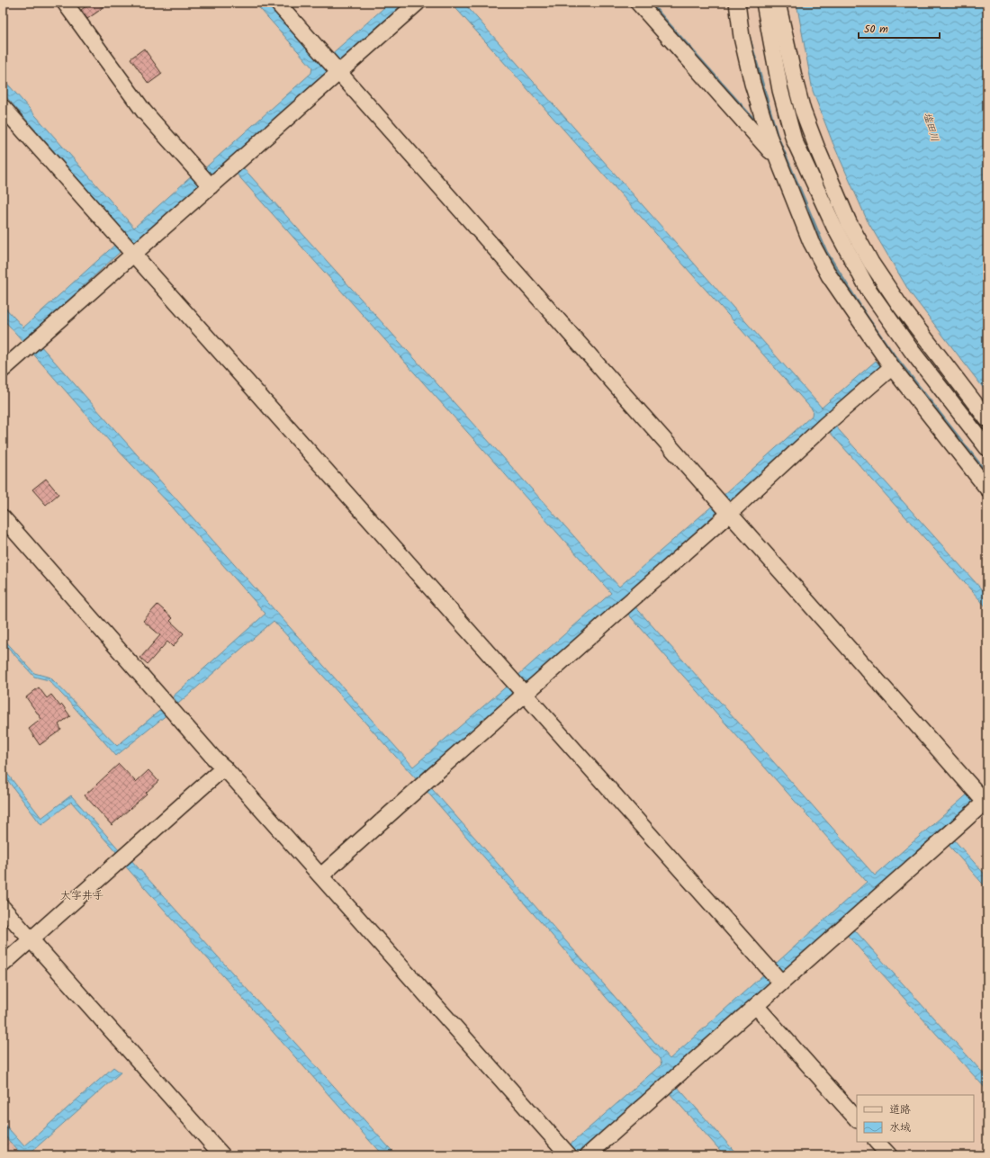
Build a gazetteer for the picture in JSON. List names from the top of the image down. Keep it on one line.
{"districts":["大字井手"],"water":["塩田川"],"legend":["道路","水域"],"scale_bar":"50 m"}
